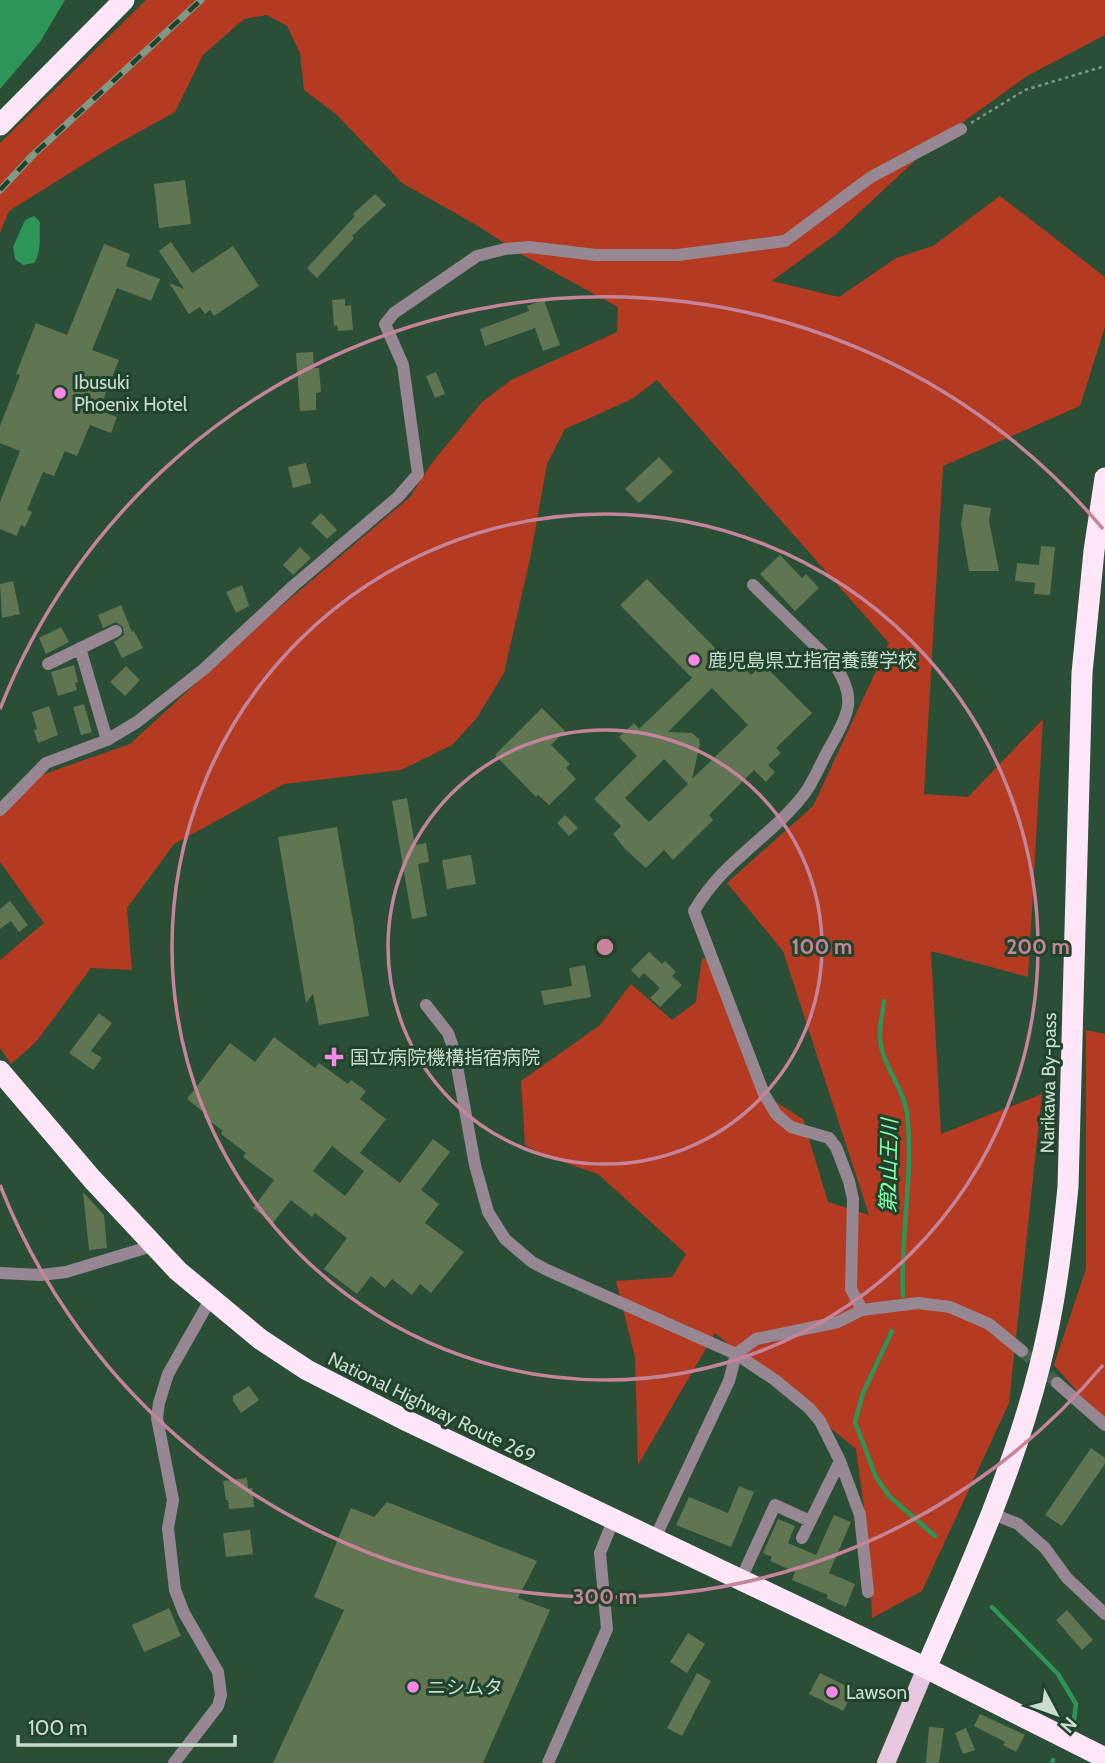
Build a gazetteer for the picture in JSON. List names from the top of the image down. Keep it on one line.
{"streets":{"highway":["Narikawa By-pass","National Highway Route 269"]},"crossings":[["Narikawa By-pass","National Highway Route 269"]],"water":["第2山王川"],"places":{"other":["Ibusuki Phoenix Hotel","鹿児島県立指宿養護学校","ニシムタ","Lawson"],"health":["国立病院機構指宿病院"]},"scale_bar":"100 m","north":"bottom right","rings":["100 m","200 m","300 m"]}
